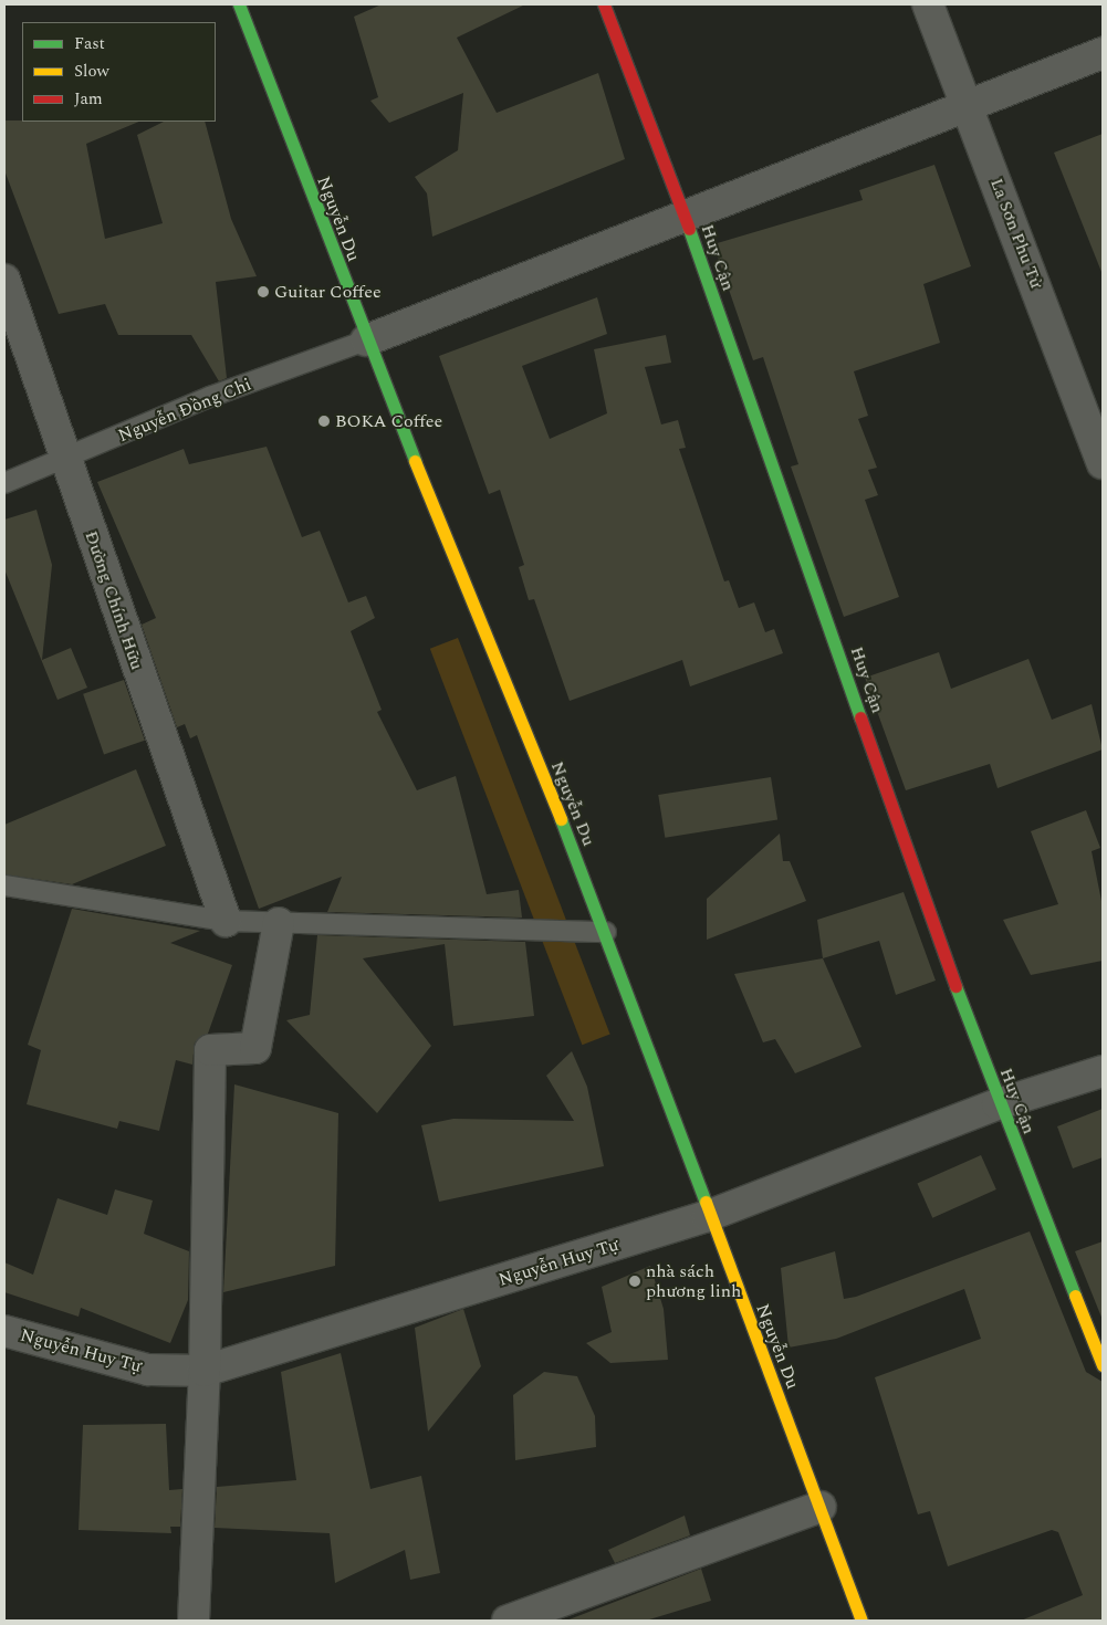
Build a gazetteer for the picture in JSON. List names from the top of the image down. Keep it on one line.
{"streets":{"main road":["Nguyễn Du","Huy Cận"],"street":["La Sơn Phu Tử","Đường Chính Hữu","Nguyễn Huy Tự"],"lane":["Nguyễn Đồng Chi"]},"crossings":[["Nguyễn Du","Nguyễn Đồng Chi"],["Nguyễn Du","Nguyễn Huy Tự"],["Huy Cận","Nguyễn Huy Tự"],["Nguyễn Đồng Chi","Đường Chính Hữu"]],"places":["Guitar Coffee","BOKA Coffee","nhà sách phương linh"],"legend":["Fast","Slow","Jam"]}
